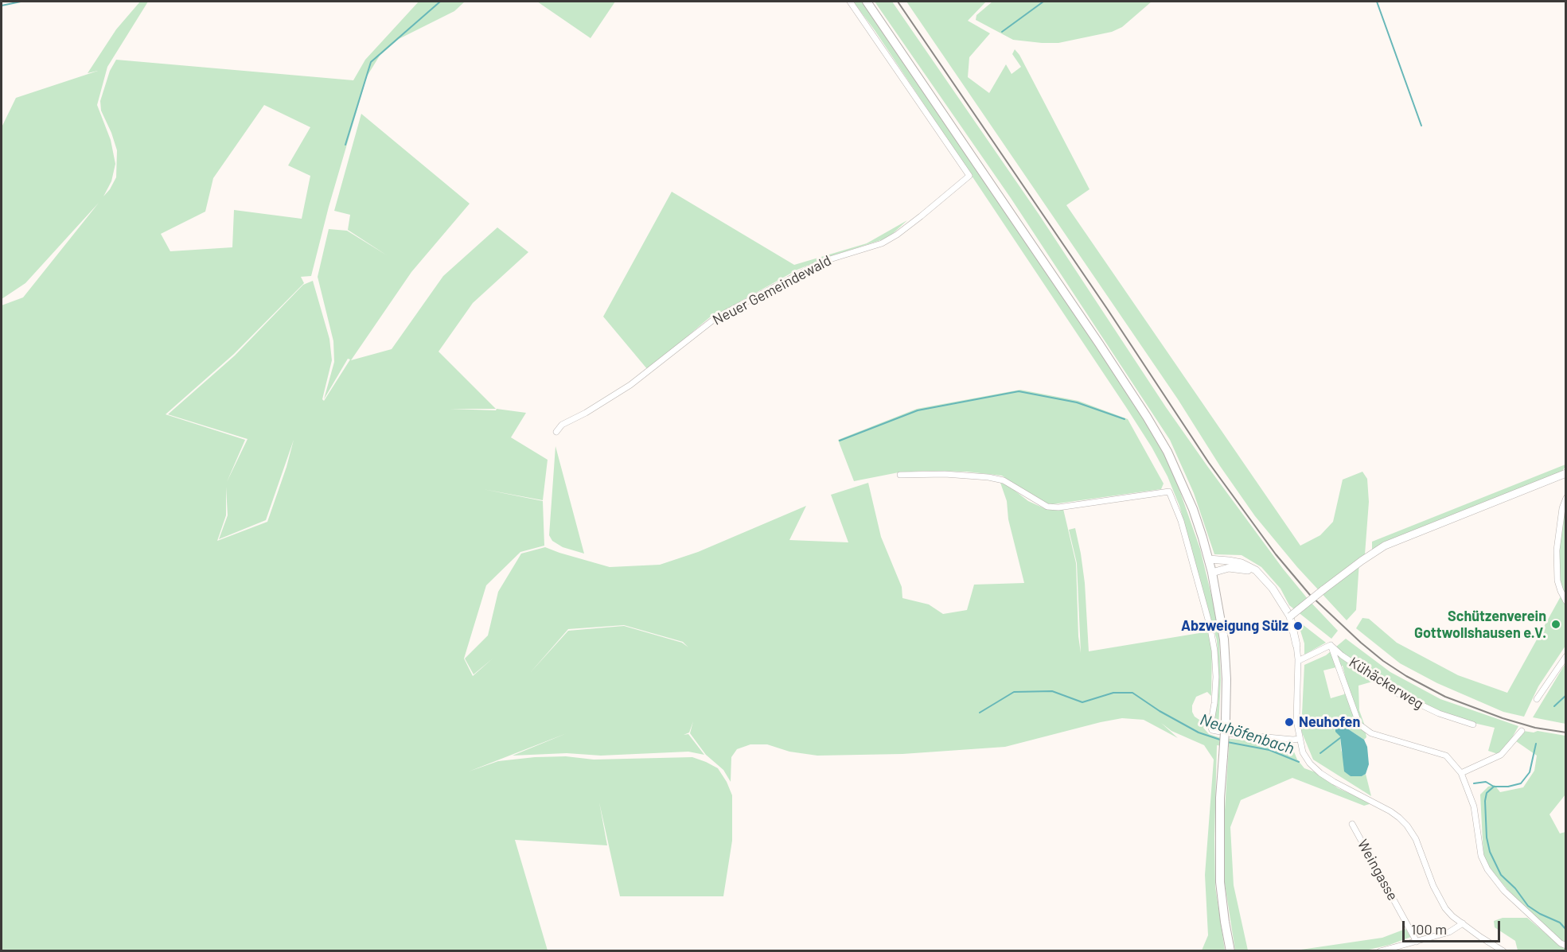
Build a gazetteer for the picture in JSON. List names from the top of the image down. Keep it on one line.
{"streets":{"street":["Neuer Gemeindewald","Kühäckerweg","Weingasse"]},"water":["Neuhöfenbach"],"places":["Schützenverein Gottwollshausen e.V.","Abzweigung Sülz","Neuhofen"],"scale_bar":"100 m"}
